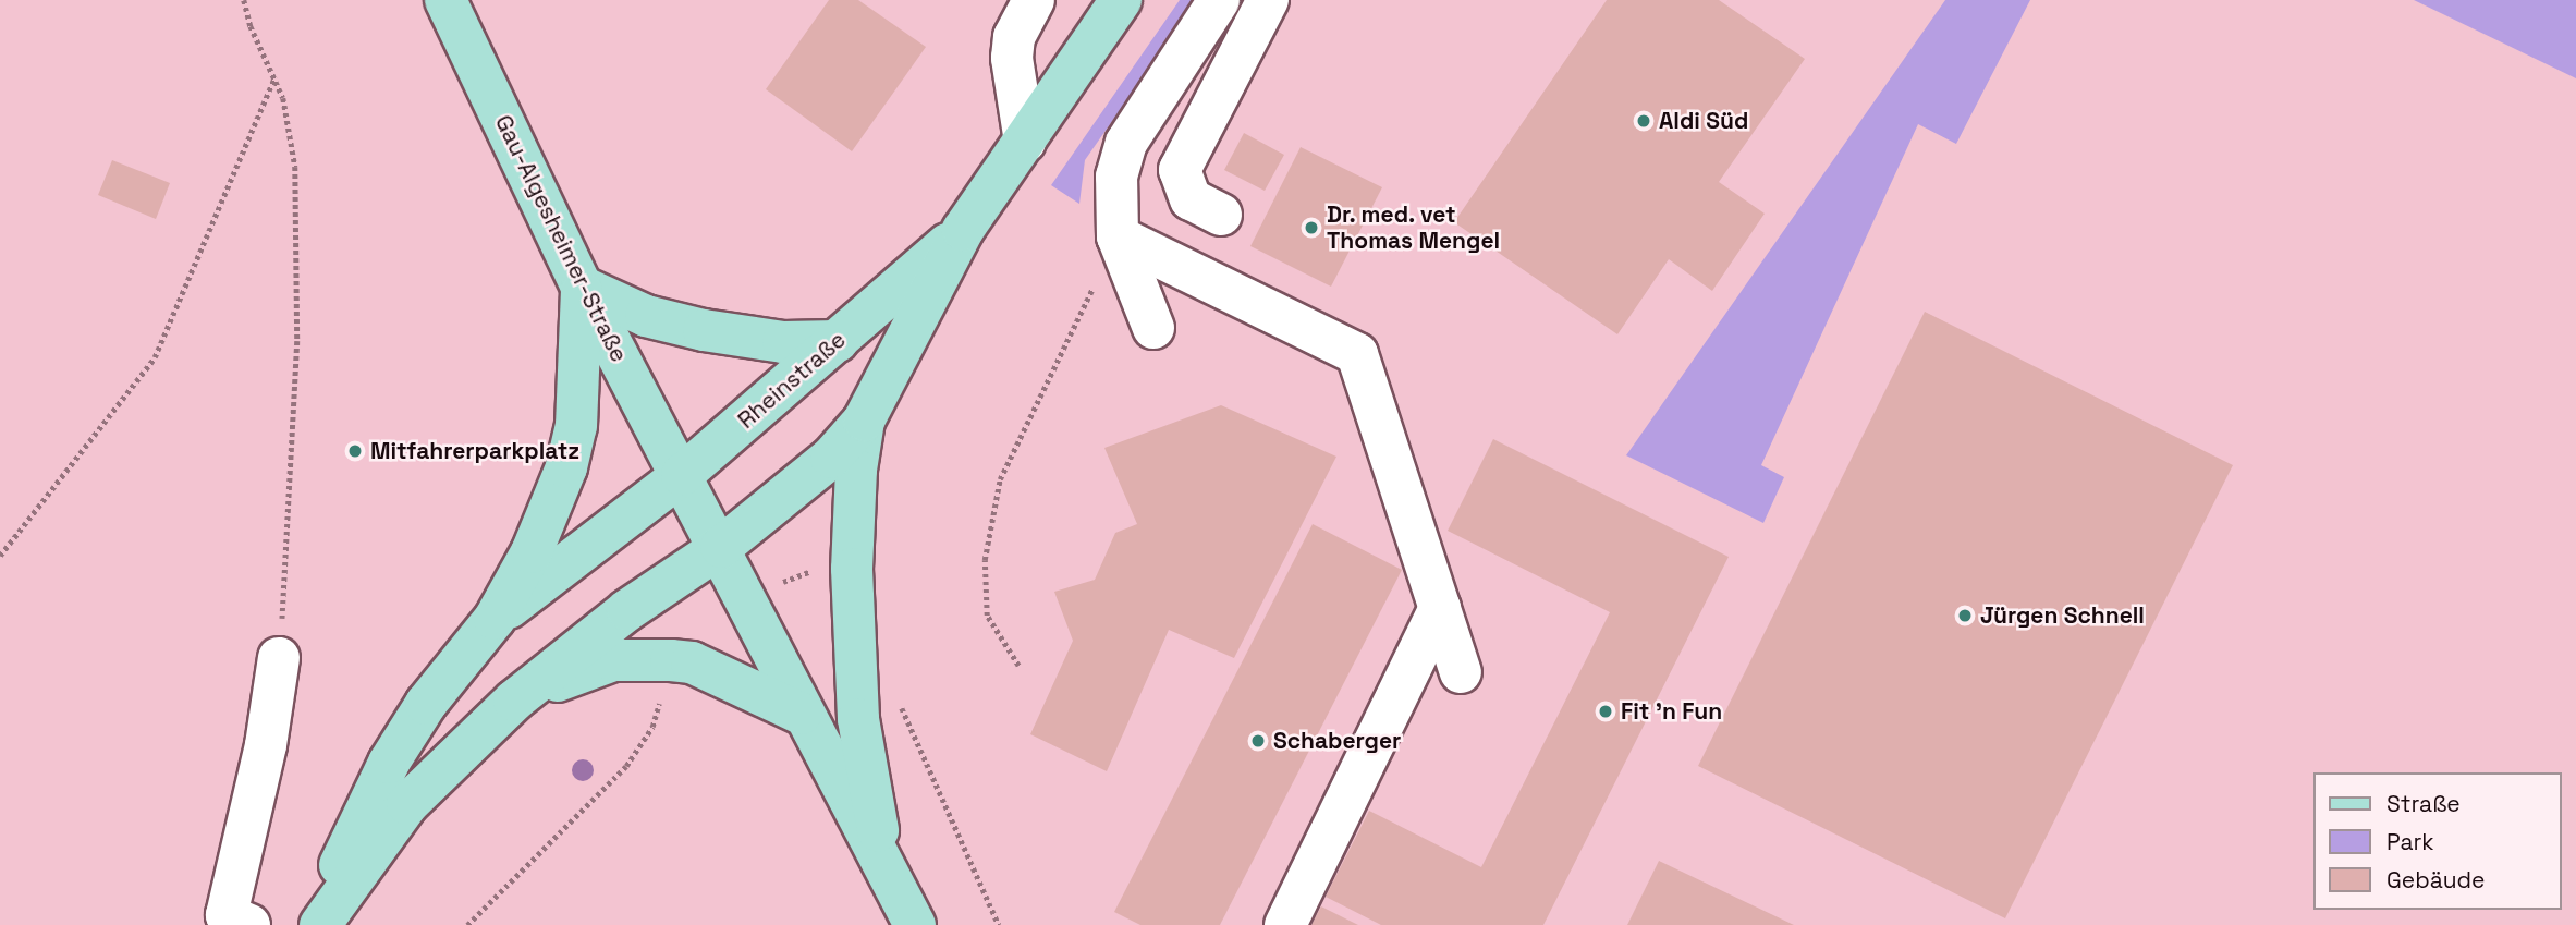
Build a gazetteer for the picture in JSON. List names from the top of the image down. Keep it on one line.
{"streets":{"main road":["Gau-Algesheimer-Straße","Rheinstraße"]},"crossings":[["Gau-Algesheimer-Straße","Rheinstraße"]],"places":["Aldi Süd","Dr. med. vet Thomas Mengel","Mitfahrerparkplatz","Jürgen Schnell","Fit 'n Fun","Schaberger"],"legend":["Straße","Park","Gebäude"]}
